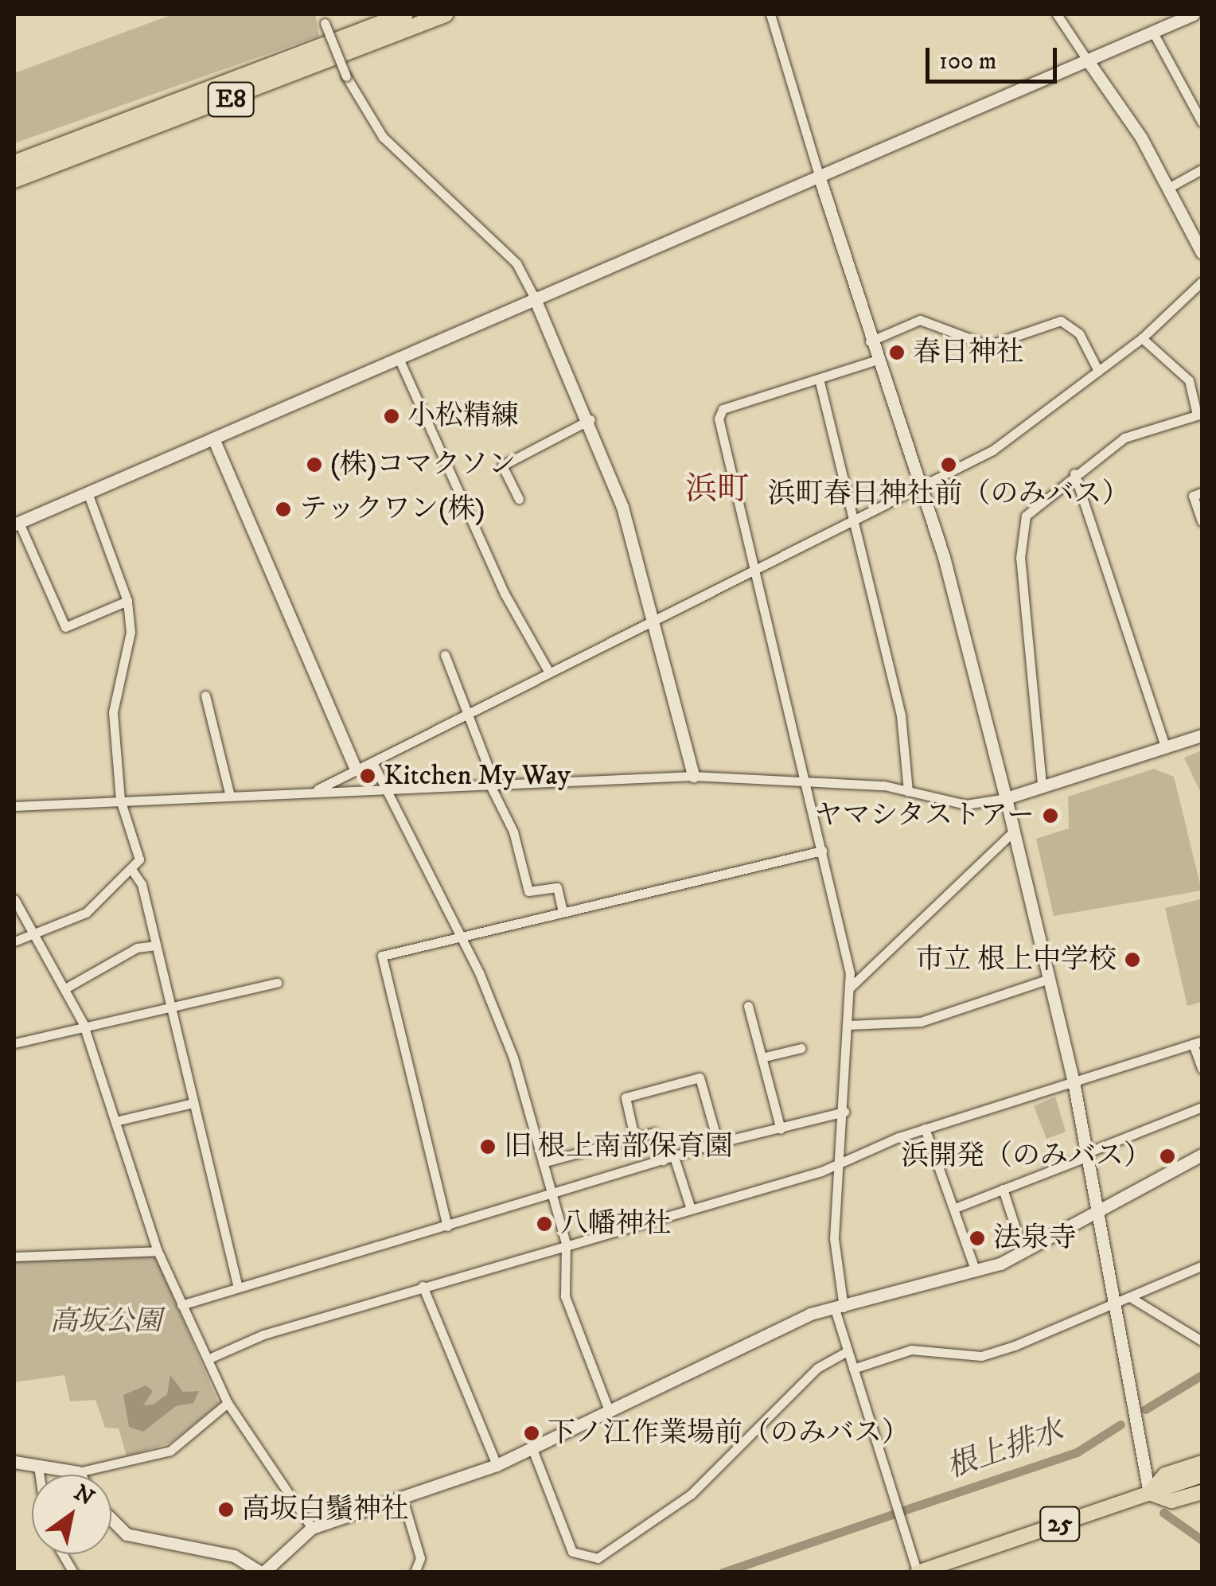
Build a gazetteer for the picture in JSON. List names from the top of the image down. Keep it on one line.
{"streets":{"highway":["E8"],"main road":["25"]},"districts":["浜町"],"water":["根上排水"],"parks":["高坂公園"],"places":["春日神社","小松精練","(株)コマクソン","浜町春日神社前（のみバス）","テックワン(株)","Kitchen My Way","ヤマシタストアー","市立 根上中学校","旧 根上南部保育園","浜開発（のみバス）","八幡神社","法泉寺","下ノ江作業場前（のみバス）","高坂白鬚神社"],"scale_bar":"100 m","north":"top right"}
